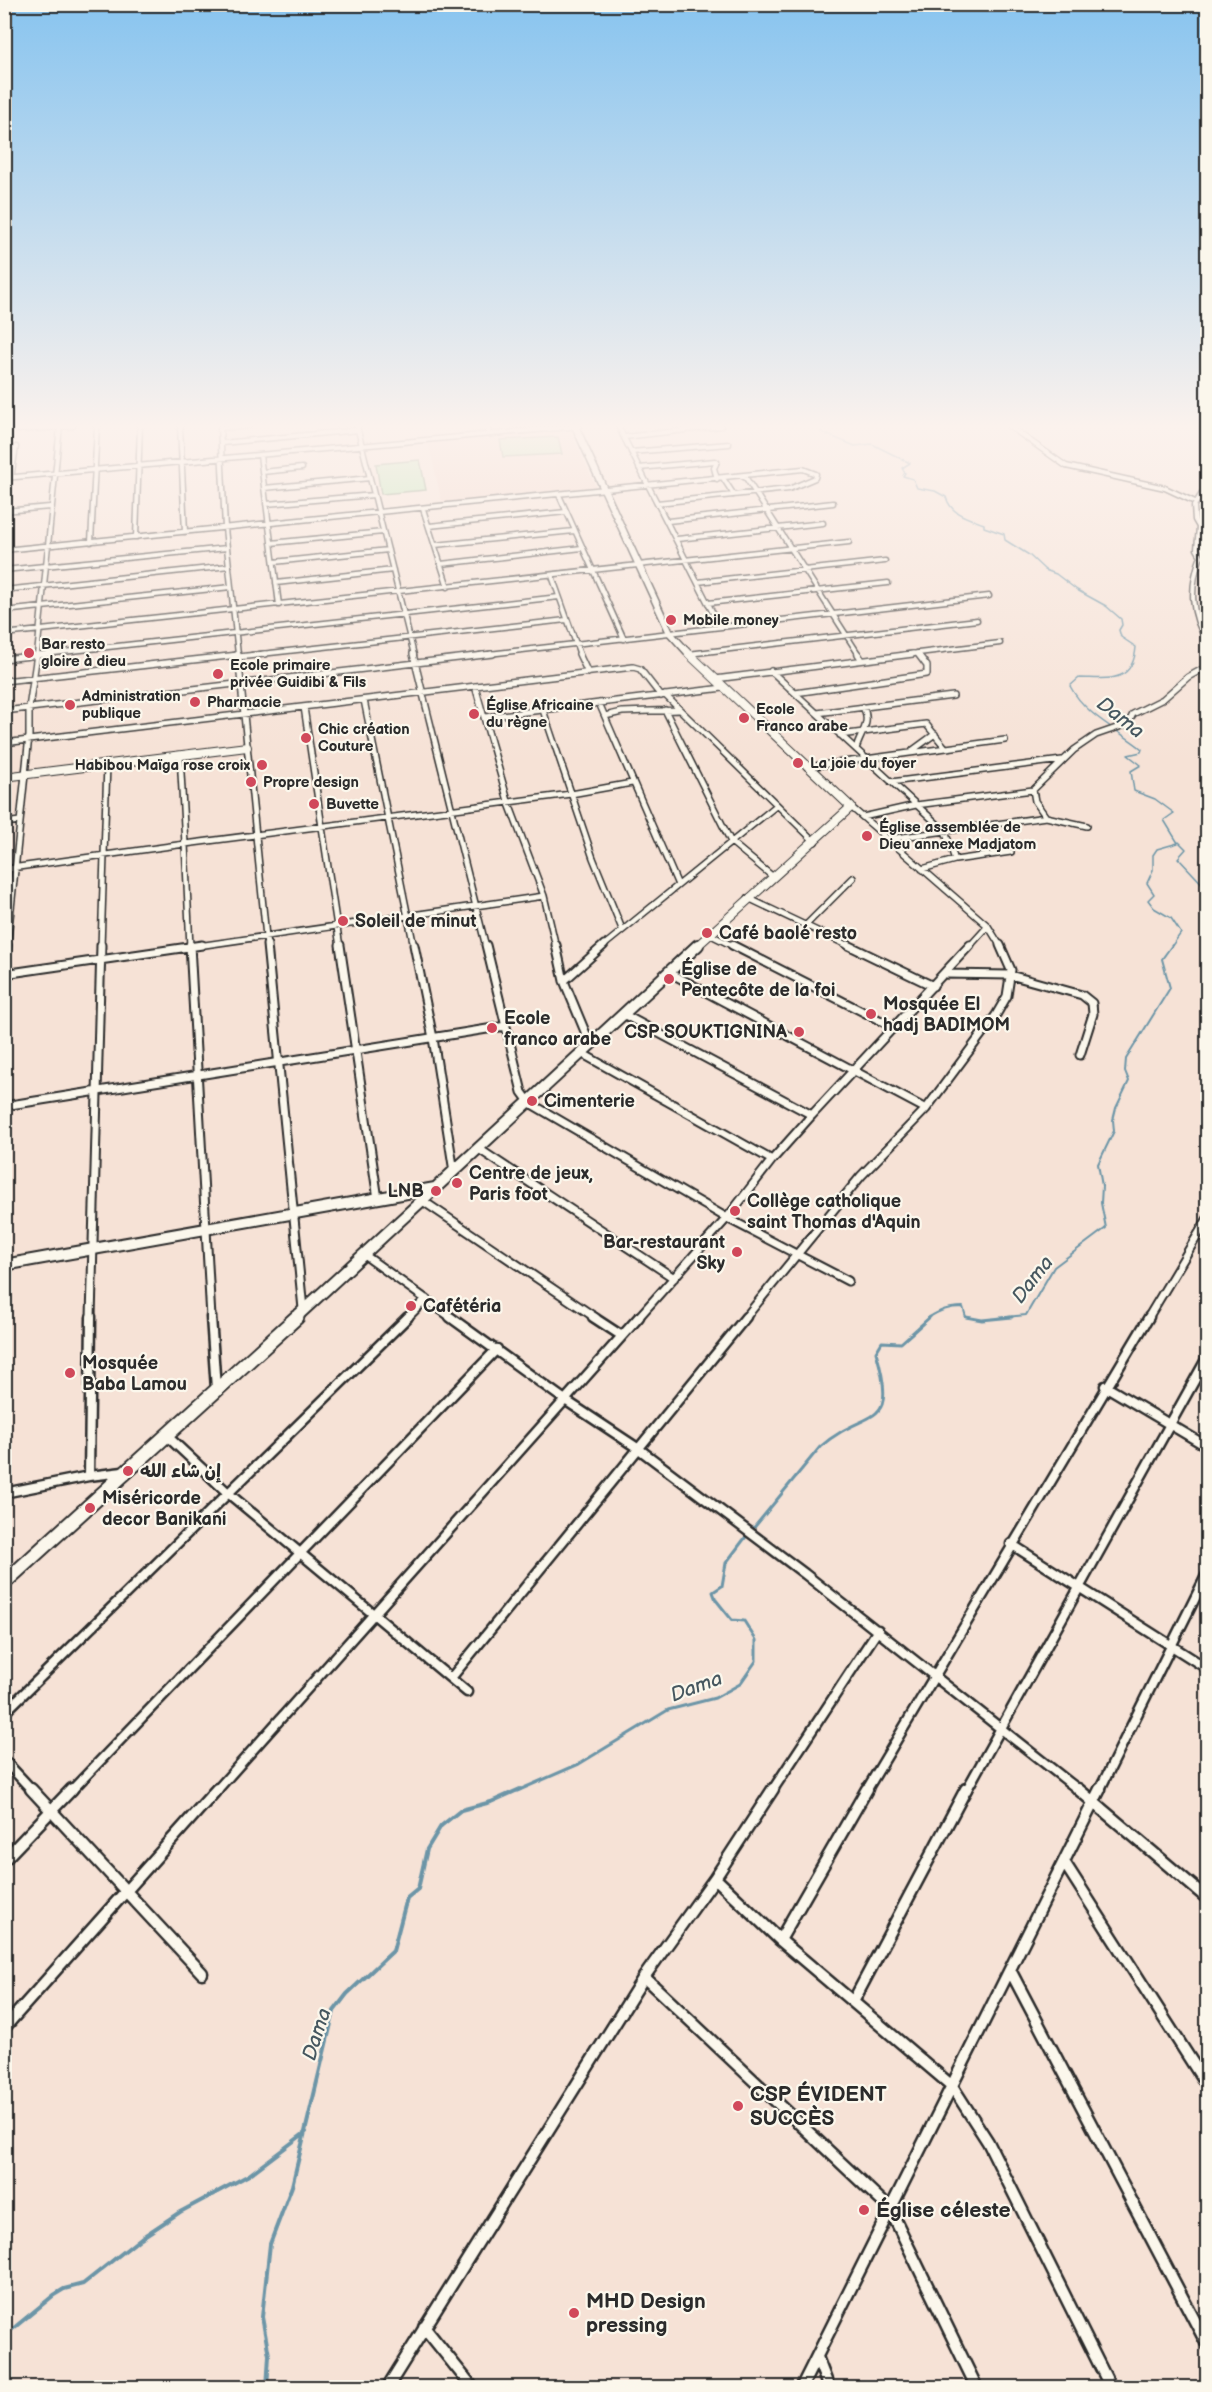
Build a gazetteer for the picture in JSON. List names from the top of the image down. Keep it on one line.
{"water":["Dama"],"places":["Mobile money","Bar resto gloire à dieu","Ecole primaire privée Guidibi & Fils","Pharmacie","Administration publique","Église Africaine du règne","Ecole Franco arabe","Chic création Couture","La joie du foyer","Habibou Maïga rose croix","Propre design","Buvette","Église assemblée de Dieu annexe Madjatom","Soleil de minut","Café baolé resto","Église de Pentecôte de la foi","Mosquée El hadj BADIMOM","Ecole franco arabe","CSP SOUKTIGNINA","Cimenterie","Centre de jeux, Paris foot","LNB","Collège catholique saint Thomas d'Aquin","Bar-restaurant Sky","Cafétéria","Mosquée Baba Lamou","إن شاء الله","Miséricorde decor Banikani","CSP ÉVIDENT SUCCÈS","Église céleste","MHD Design pressing"]}
